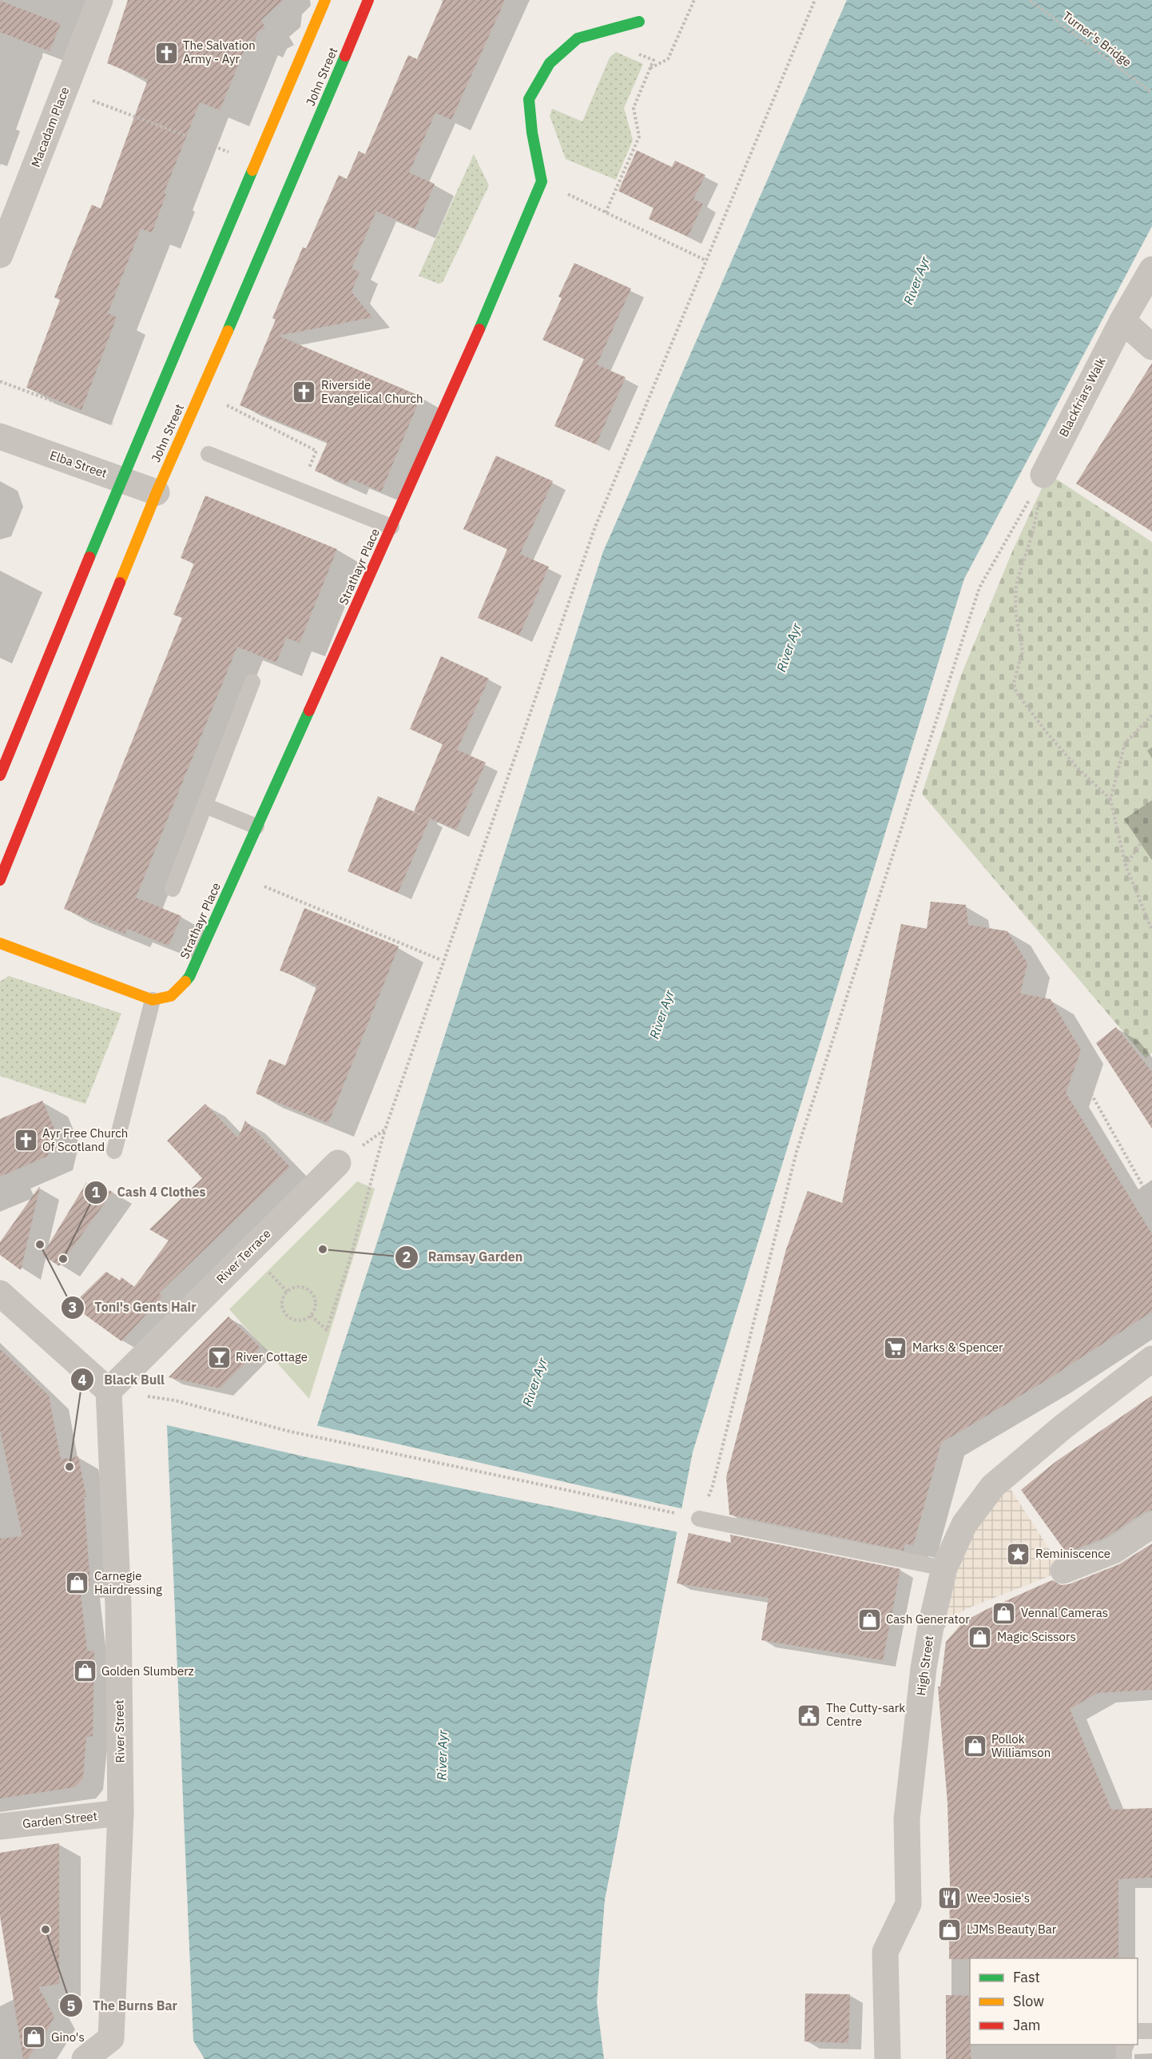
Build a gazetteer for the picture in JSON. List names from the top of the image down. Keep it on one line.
{"streets":{"main road":["John Street","Strathayr Place"],"street":["Macadam Place","Blackfriars Walk","Elba Street","River Terrace","High Street","River Street","Garden Street"],"path":["Turner's Bridge"]},"crossings":[["John Street","Elba Street"],["River Terrace","River Street"],["River Street","Garden Street"]],"water":["River Ayr"],"places":{"church":["The Salvation Army - Ayr","Riverside Evangelical Church","Ayr Free Church Of Scotland"],"other":["Toni's Gents Hair","Ramsay Garden","Cash 4 Clothes","Black Bull","The Burns Bar"],"supermarket":["Marks & Spencer"],"bar":["River Cottage"],"place":["Reminiscence"],"shop":["Carnegie Hairdressing","Vennal Cameras","Cash Generator","Magic Scissors","Golden Slumberz","Pollok Williamson","LJMs Beauty Bar","Gino's"],"public building":["The Cutty-sark Centre"],"restaurant":["Wee Josie's"]},"legend":["Fast","Slow","Jam"]}
